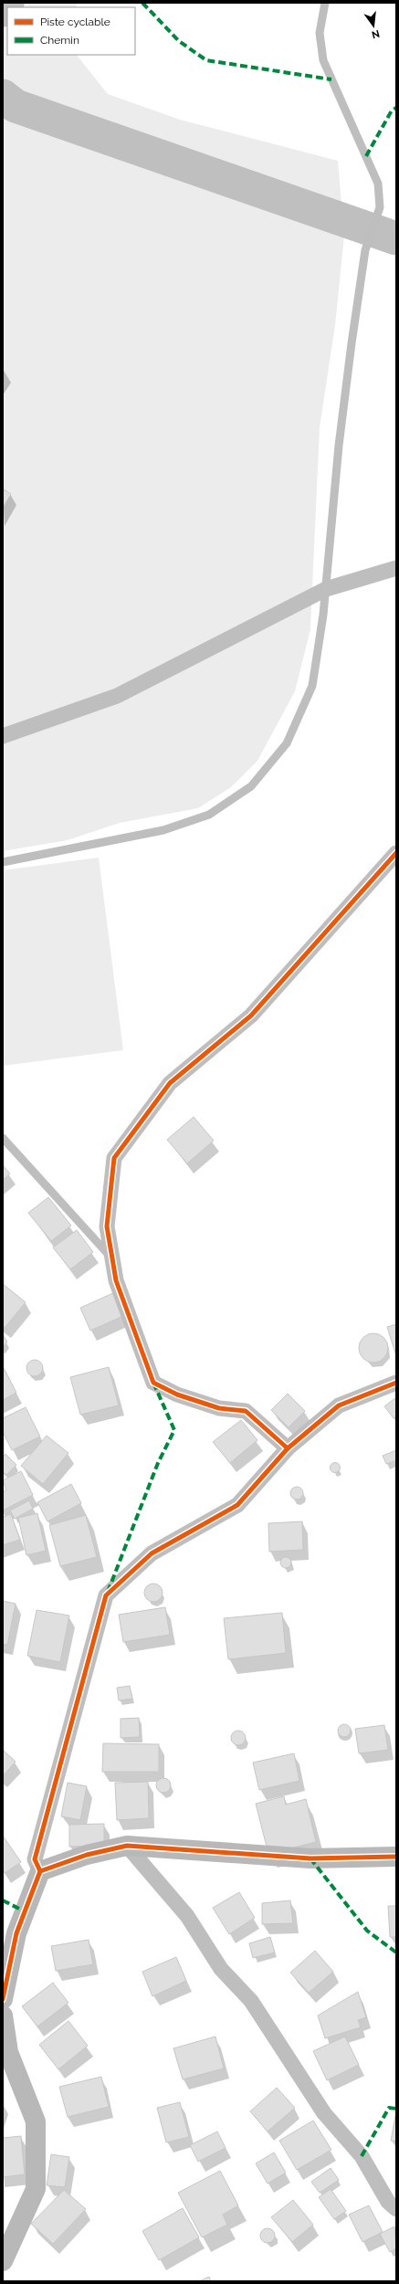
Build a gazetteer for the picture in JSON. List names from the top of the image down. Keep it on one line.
{"legend":["Piste cyclable","Chemin"],"north":"bottom"}
